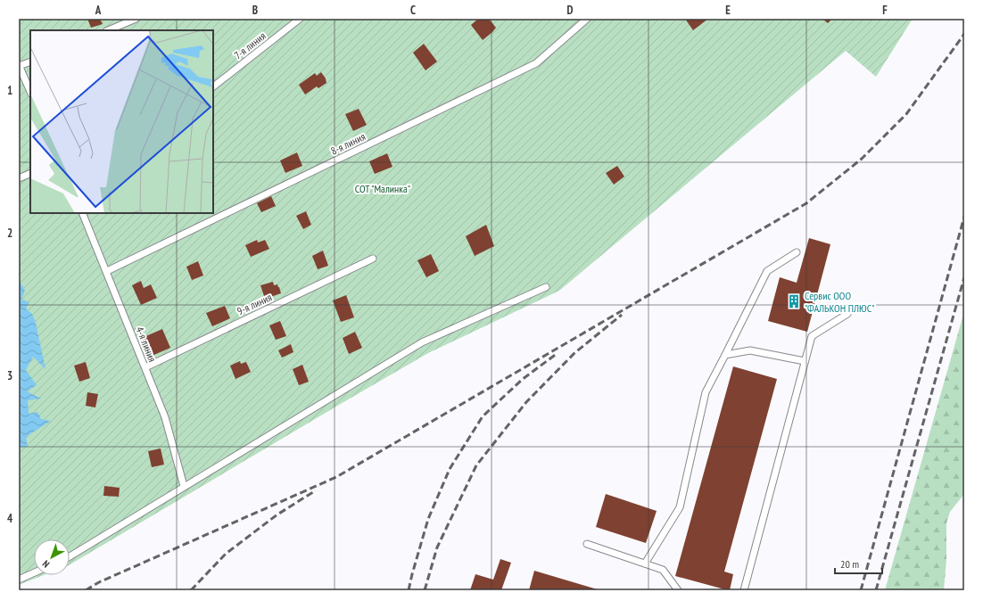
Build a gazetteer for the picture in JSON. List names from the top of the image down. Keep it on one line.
{"streets":{"lane":["7-я линия","8-я линия","9-я линия","4-я линия"]},"crossings":[["8-я линия","4-я линия"],["9-я линия","4-я линия"]],"parks":["СОТ \"Малинка\""],"places":{"building":["Сервис ООО \"ФАЛЬКОН ПЛЮС\""]},"scale_bar":"20 m","north":"bottom left","grid":{"columns":["A","B","C","D","E","F"],"rows":["1","2","3","4"]}}
